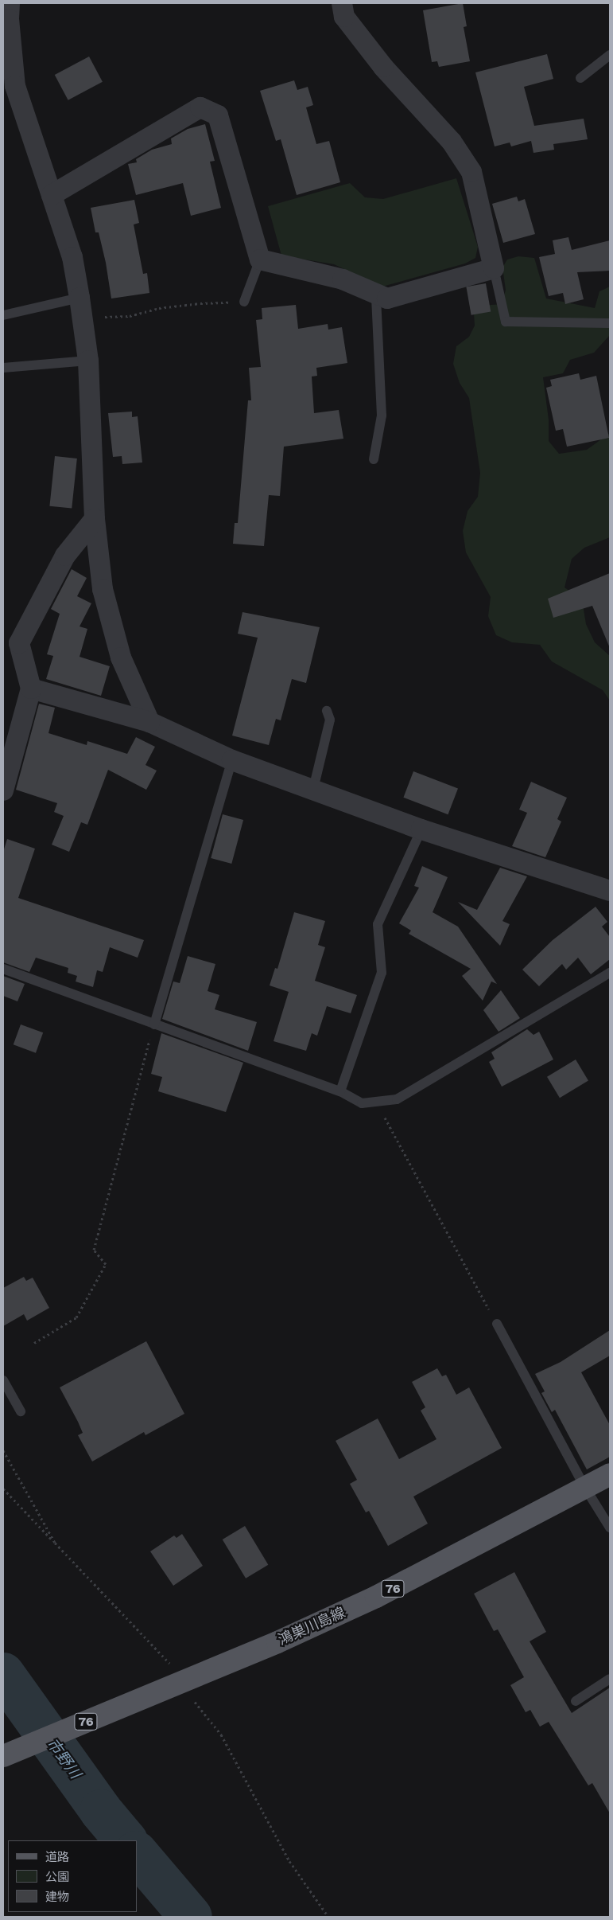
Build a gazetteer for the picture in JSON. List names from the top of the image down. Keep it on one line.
{"streets":{"main road":["76","鴻巣川島線"]},"water":["市野川"],"legend":["道路","公園","建物"]}
